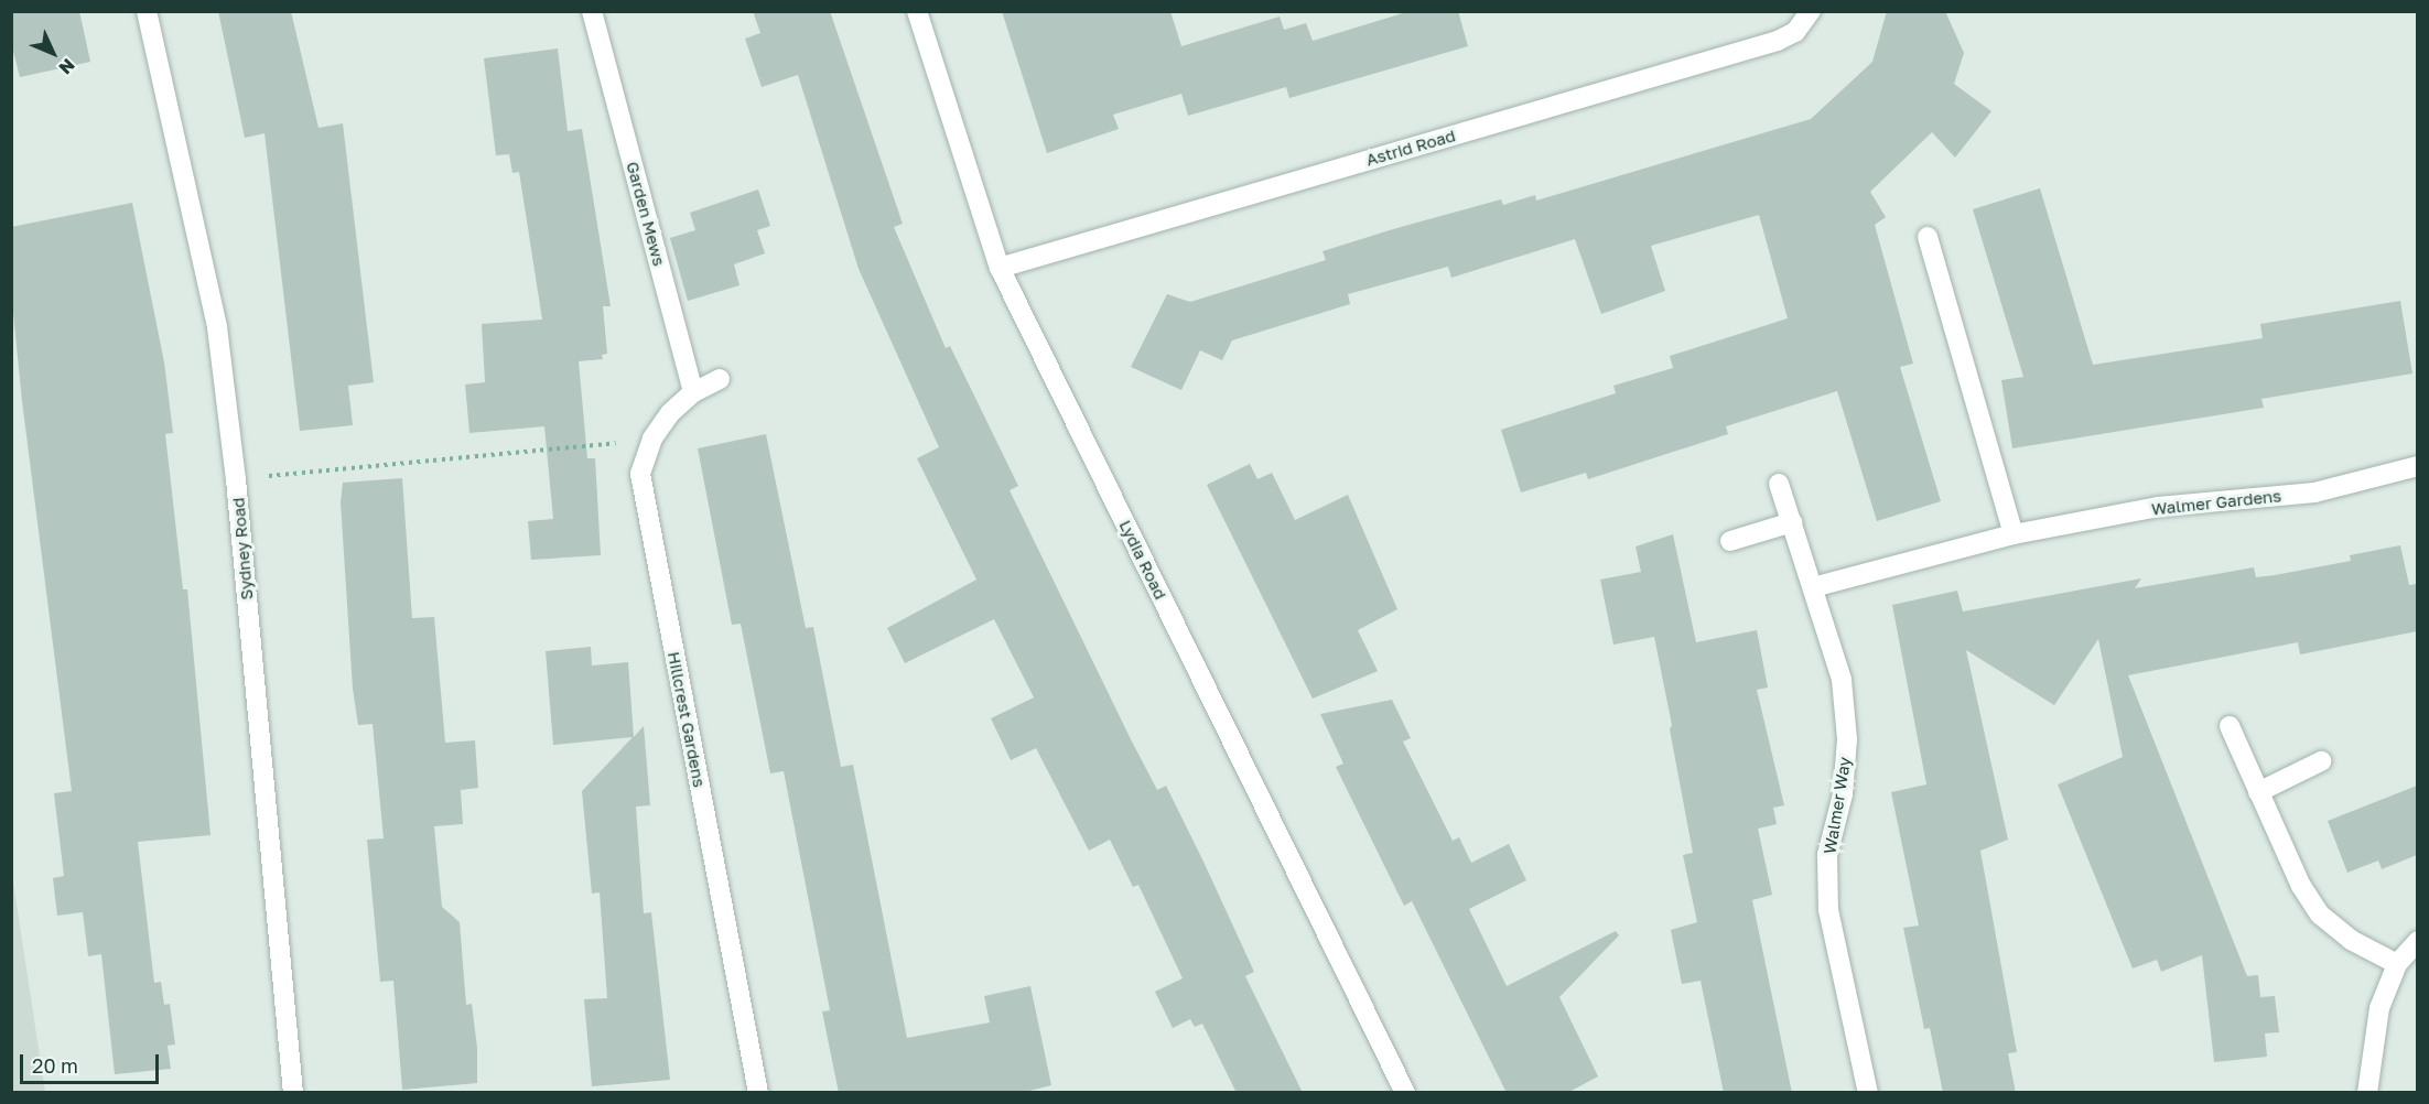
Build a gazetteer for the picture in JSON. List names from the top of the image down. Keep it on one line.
{"streets":{"street":["Astrid Road","Garden Mews","Walmer Gardens","Sydney Road","Lydia Road","Hillcrest Gardens","Walmer Way"]},"crossings":[["Astrid Road","Lydia Road"],["Garden Mews","Hillcrest Gardens"],["Walmer Gardens","Walmer Way"]],"scale_bar":"20 m","north":"bottom right"}
